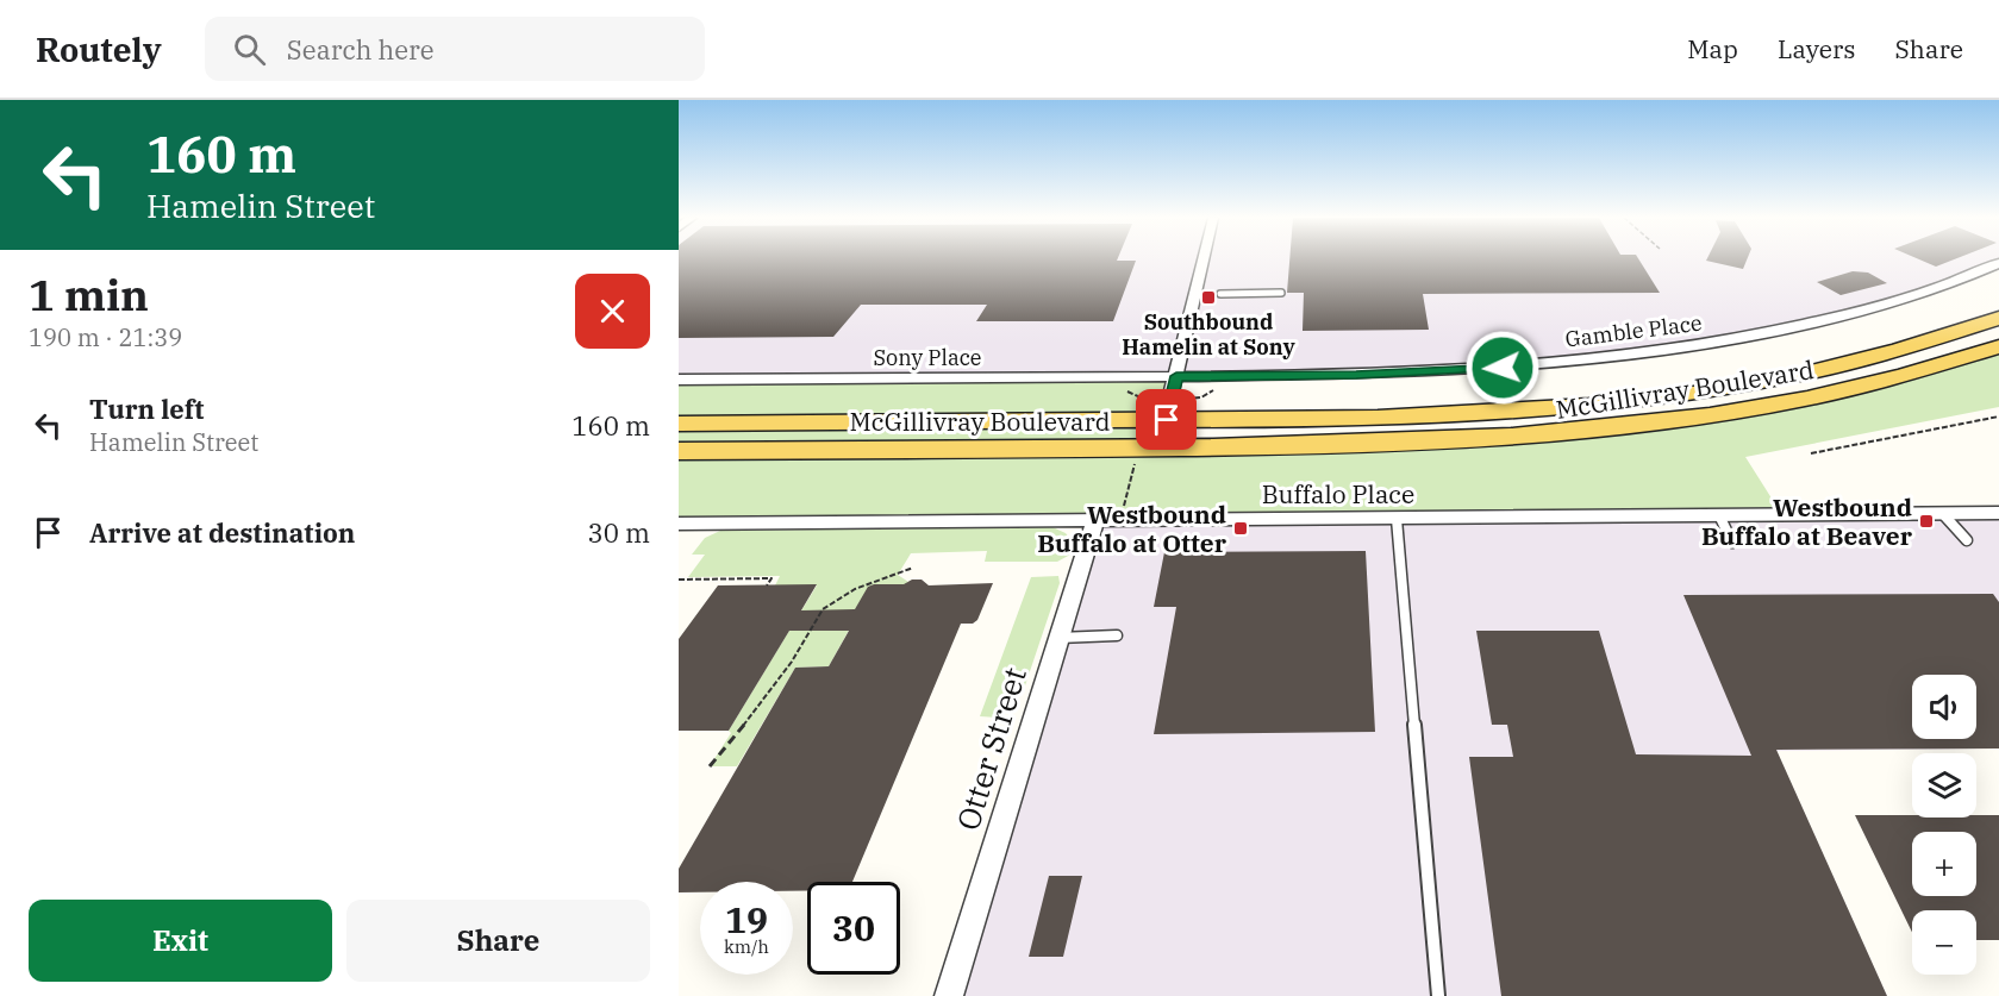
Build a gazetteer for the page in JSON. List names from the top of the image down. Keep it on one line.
{"streets":{"main road":["McGillivray Boulevard"],"street":["Gamble Place","Sony Place","Buffalo Place","Otter Street"]},"crossings":[["Gamble Place","Sony Place"],["Buffalo Place","Otter Street"]],"places":{"transit":["Southbound Hamelin at Sony","Westbound Buffalo at Beaver","Westbound Buffalo at Otter"]},"page":{"header":"Routely","search":"Search here","nav":["Map","Layers","Share"],"turn":["160 m","Hamelin Street"],"heading":["1 min","190 m · 21:39"],"list":[{"name":"Turn left","note":"Hamelin Street","value":"160 m"},{"name":"Arrive at destination","value":"30 m"}],"map_buttons":["+","−"],"speed":"19 km/h","limit":"30","buttons":["Exit","Share"]}}
